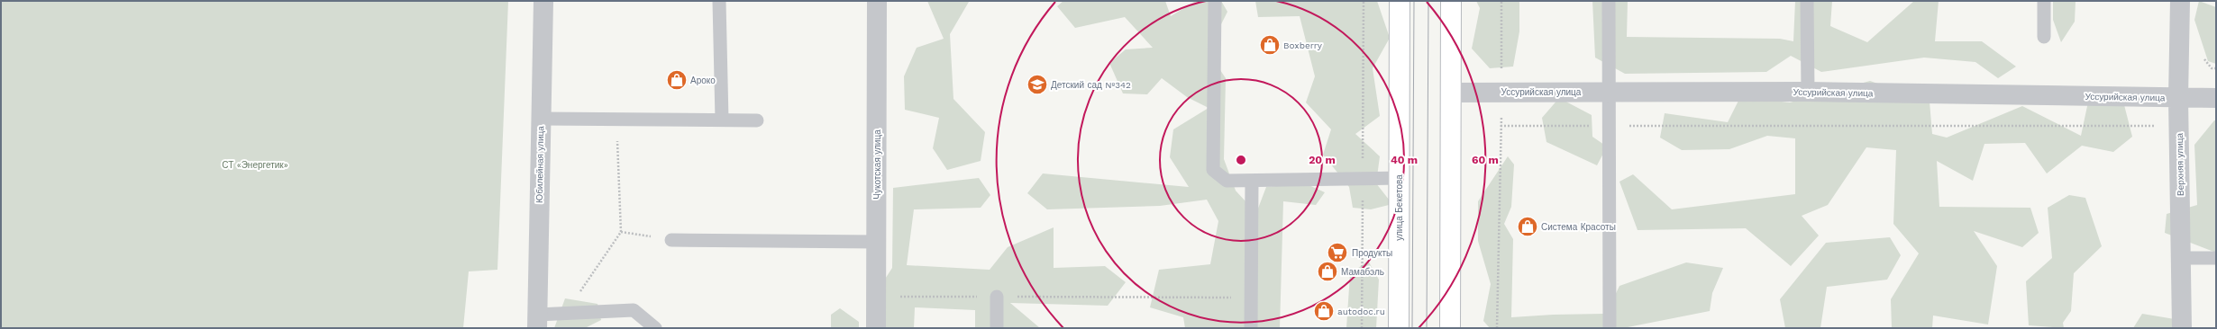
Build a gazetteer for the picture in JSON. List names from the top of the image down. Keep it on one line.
{"streets":{"main road":["улица Бекетова"],"street":["Уссурийская улица","Юбилейная улица","Чукотская улица","Верхняя улица"]},"crossings":[["Уссурийская улица","Верхняя улица"]],"parks":["СТ «Энергетик»"],"places":{"shop":["Boxberry","Ароко","Система Красоты","Мамабэль","autodoc.ru"],"school or university":["Детский сад №342"],"supermarket":["Продукты"]},"rings":["20 m","40 m","60 m"]}
